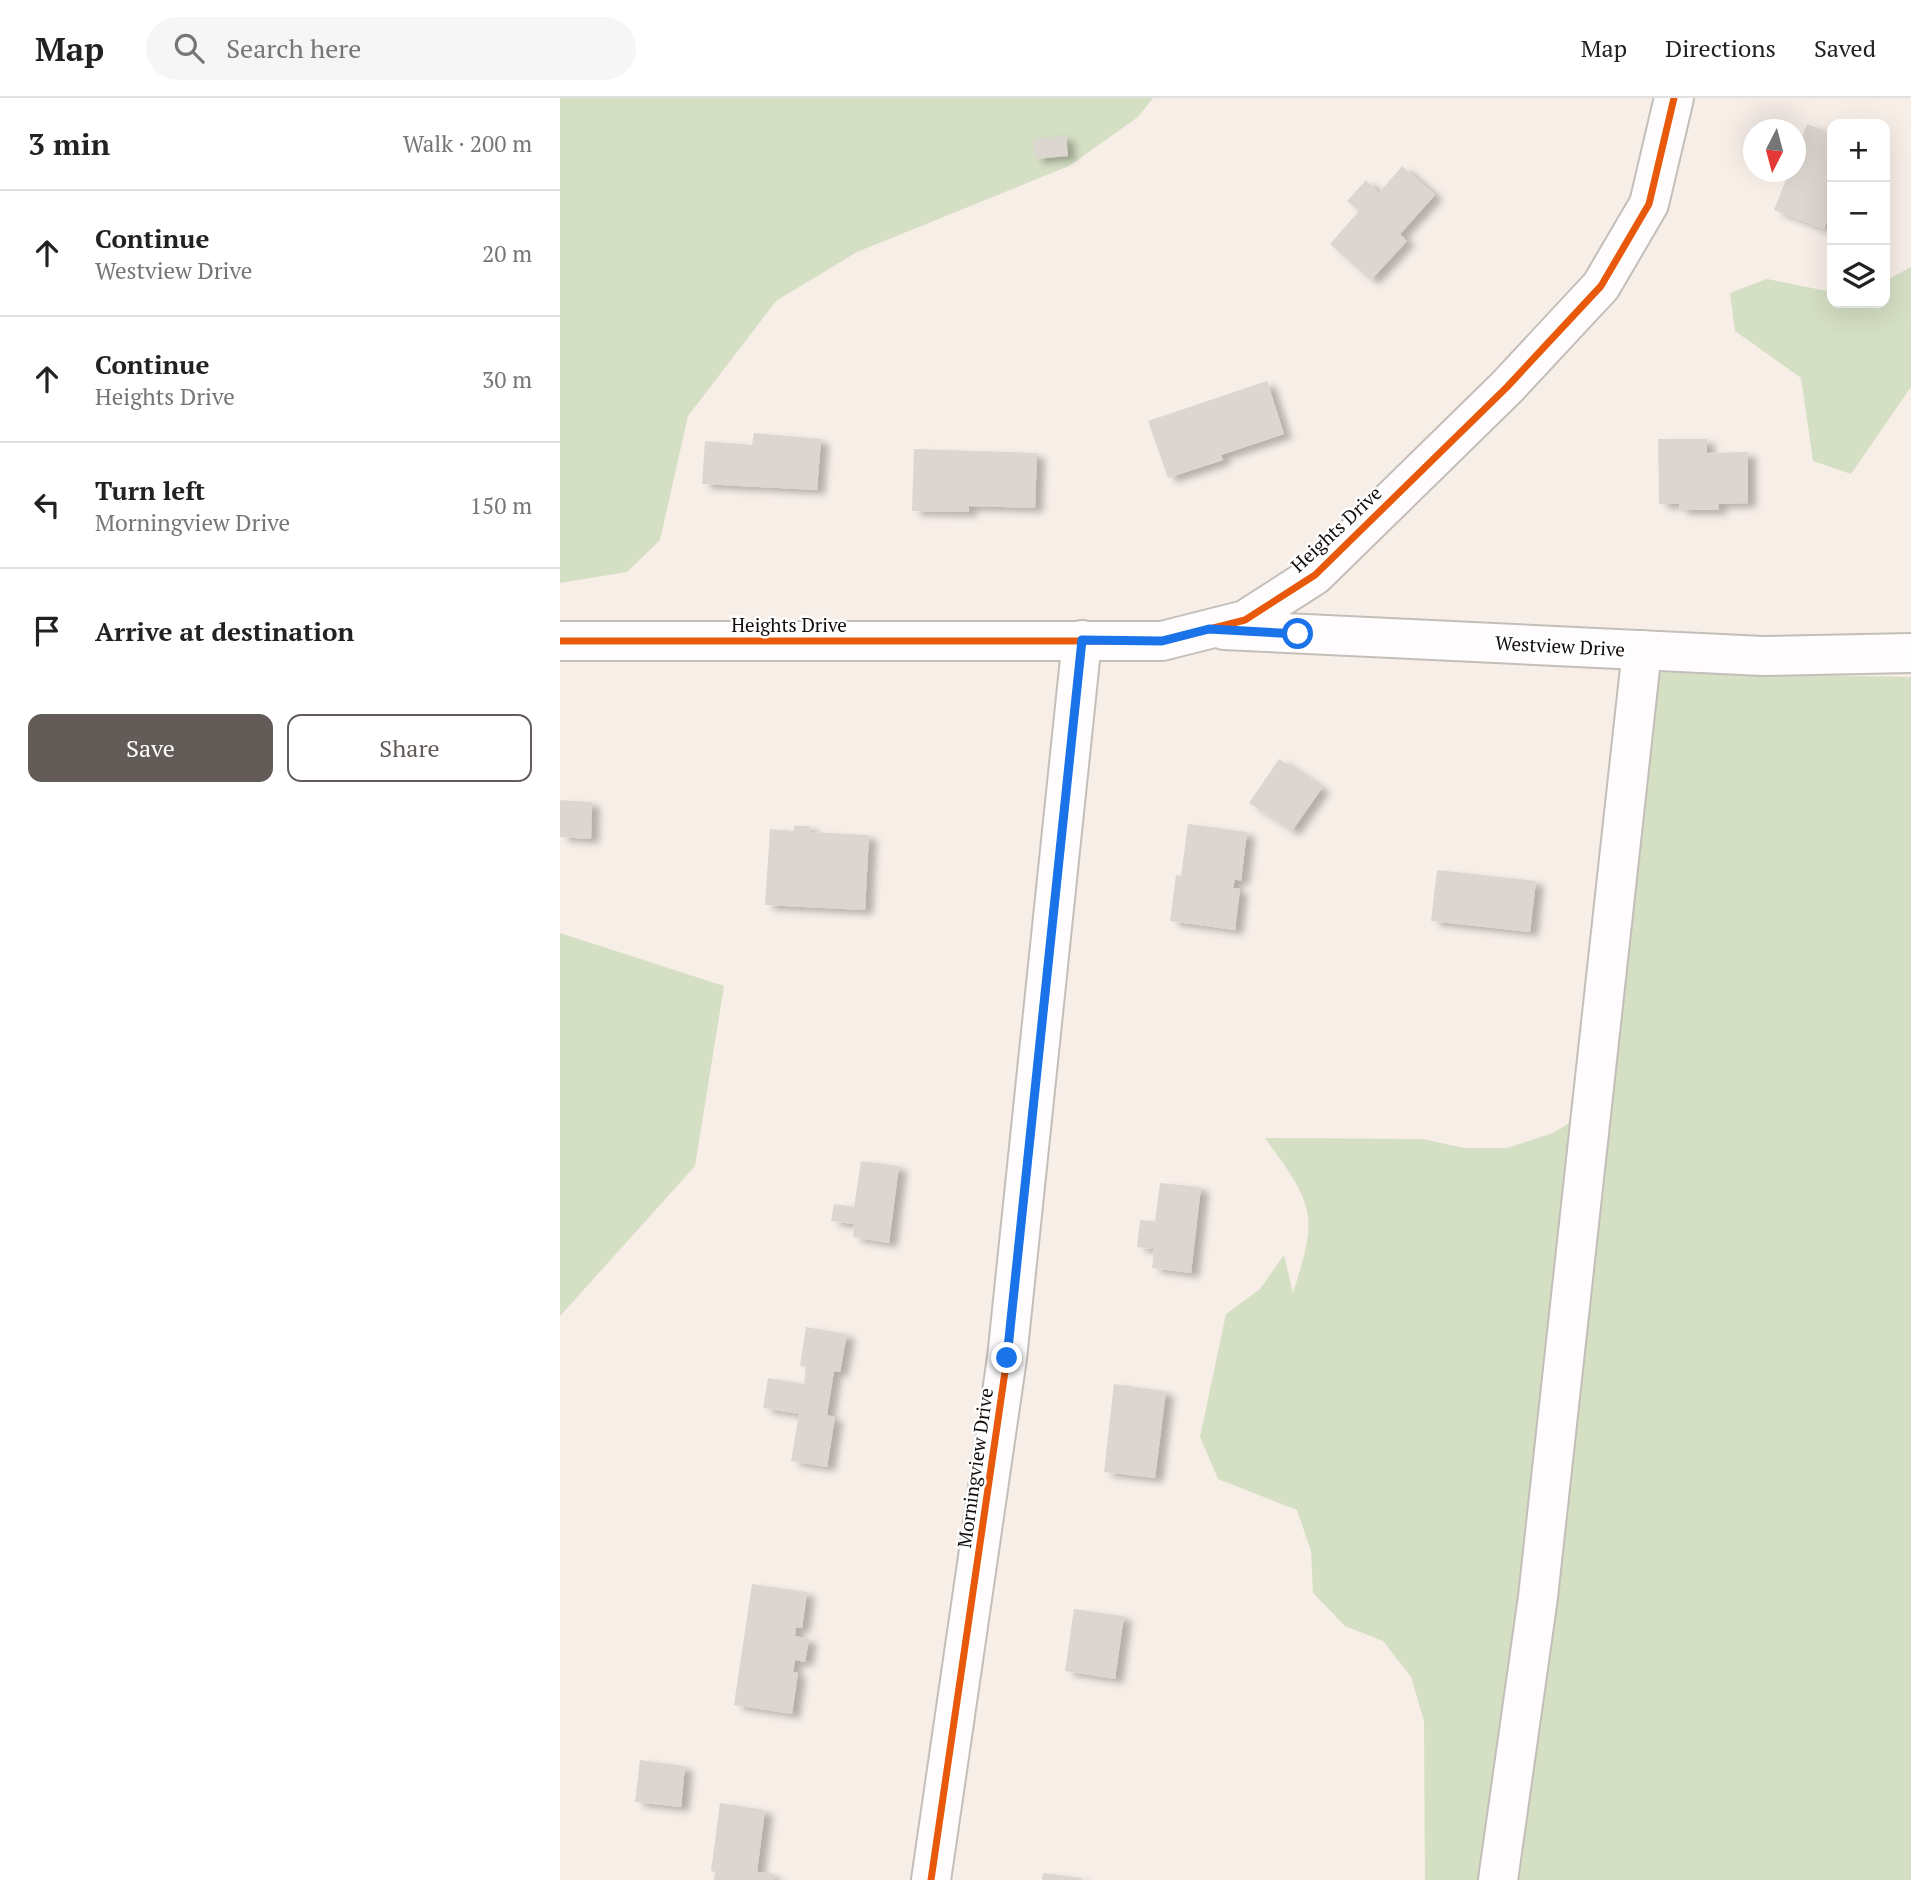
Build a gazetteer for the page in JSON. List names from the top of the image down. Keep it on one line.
{"streets":{"street":["Heights Drive","Westview Drive","Morningview Drive"]},"crossings":[["Heights Drive","Westview Drive"],["Heights Drive","Morningview Drive"]],"north":"bottom","page":{"header":"Map","search":"Search here","nav":["Map","Directions","Saved"],"heading":["3 min","Walk · 200 m"],"map_buttons":["+","−"],"list":[["Continue","Westview Drive","20 m"],["Continue","Heights Drive","30 m"],["Turn left","Morningview Drive","150 m"],"Arrive at destination"],"buttons":["Save","Share"]}}
